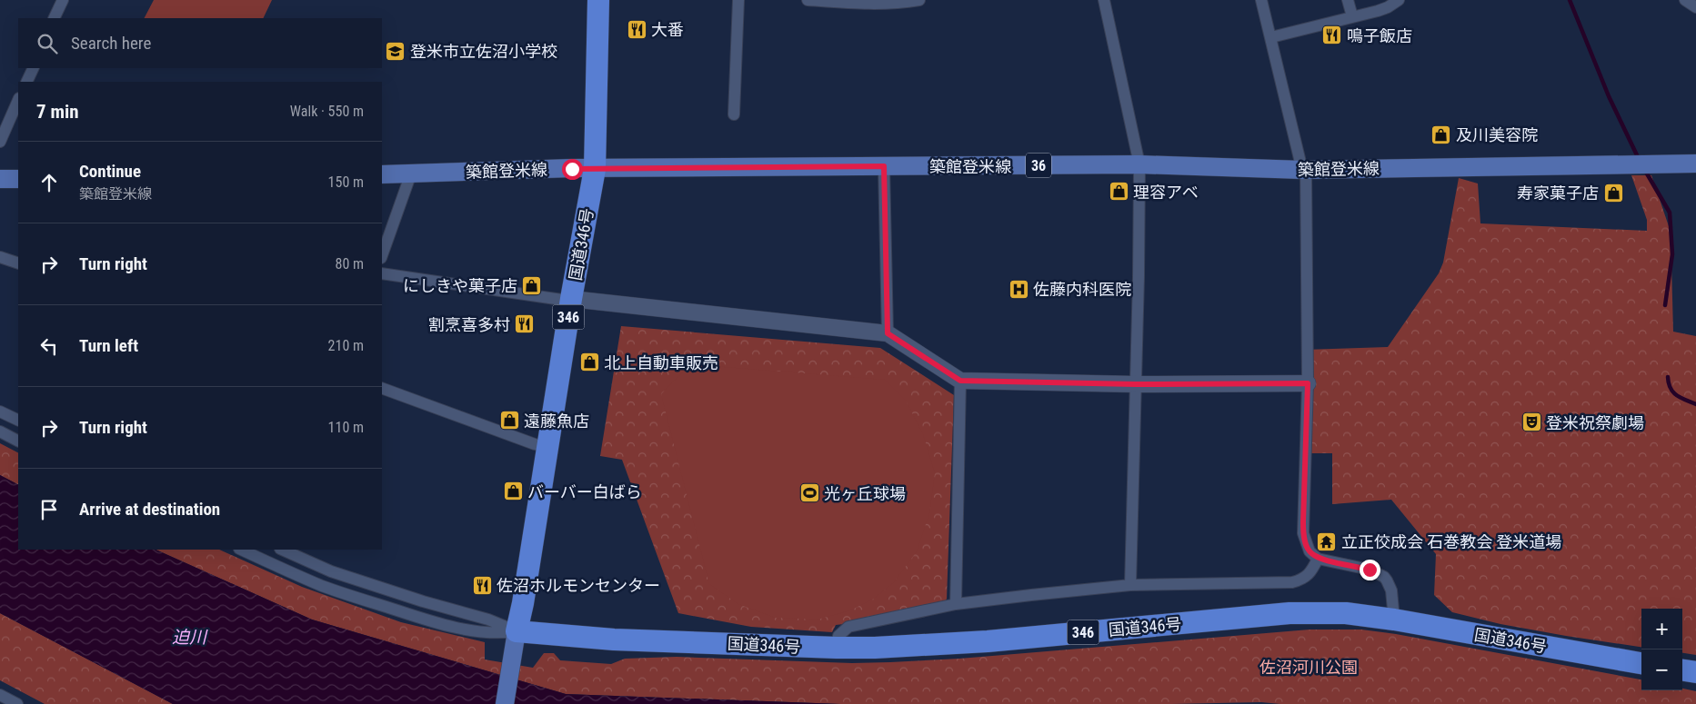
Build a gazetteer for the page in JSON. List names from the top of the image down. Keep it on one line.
{"streets":{"highway":["国道346号","346"],"main road":["36","築館登米線"]},"crossings":[["築館登米線","国道346号"]],"water":["迫川"],"parks":["佐沼河川公園"],"places":{"restaurant":["大番","鳴子飯店","割烹喜多村","佐沼ホルモンセンター"],"school or university":["登米市立佐沼小学校"],"shop":["及川美容院","理容アベ","寿家菓子店","にしきや菓子店","北上自動車販売","遠藤魚店","バーバー白ばら"],"hospital":["佐藤内科医院"],"theatre":["登米祝祭劇場"],"sports":["光ヶ丘球場"],"temple":["立正佼成会 石巻教会 登米道場"]},"page":{"search":"Search here","heading":["7 min","Walk · 550 m"],"list":[["Continue","築館登米線","150 m"],["Turn right","80 m"],["Turn left","210 m"],["Turn right","110 m"],"Arrive at destination"],"map_buttons":["+","−"]}}
